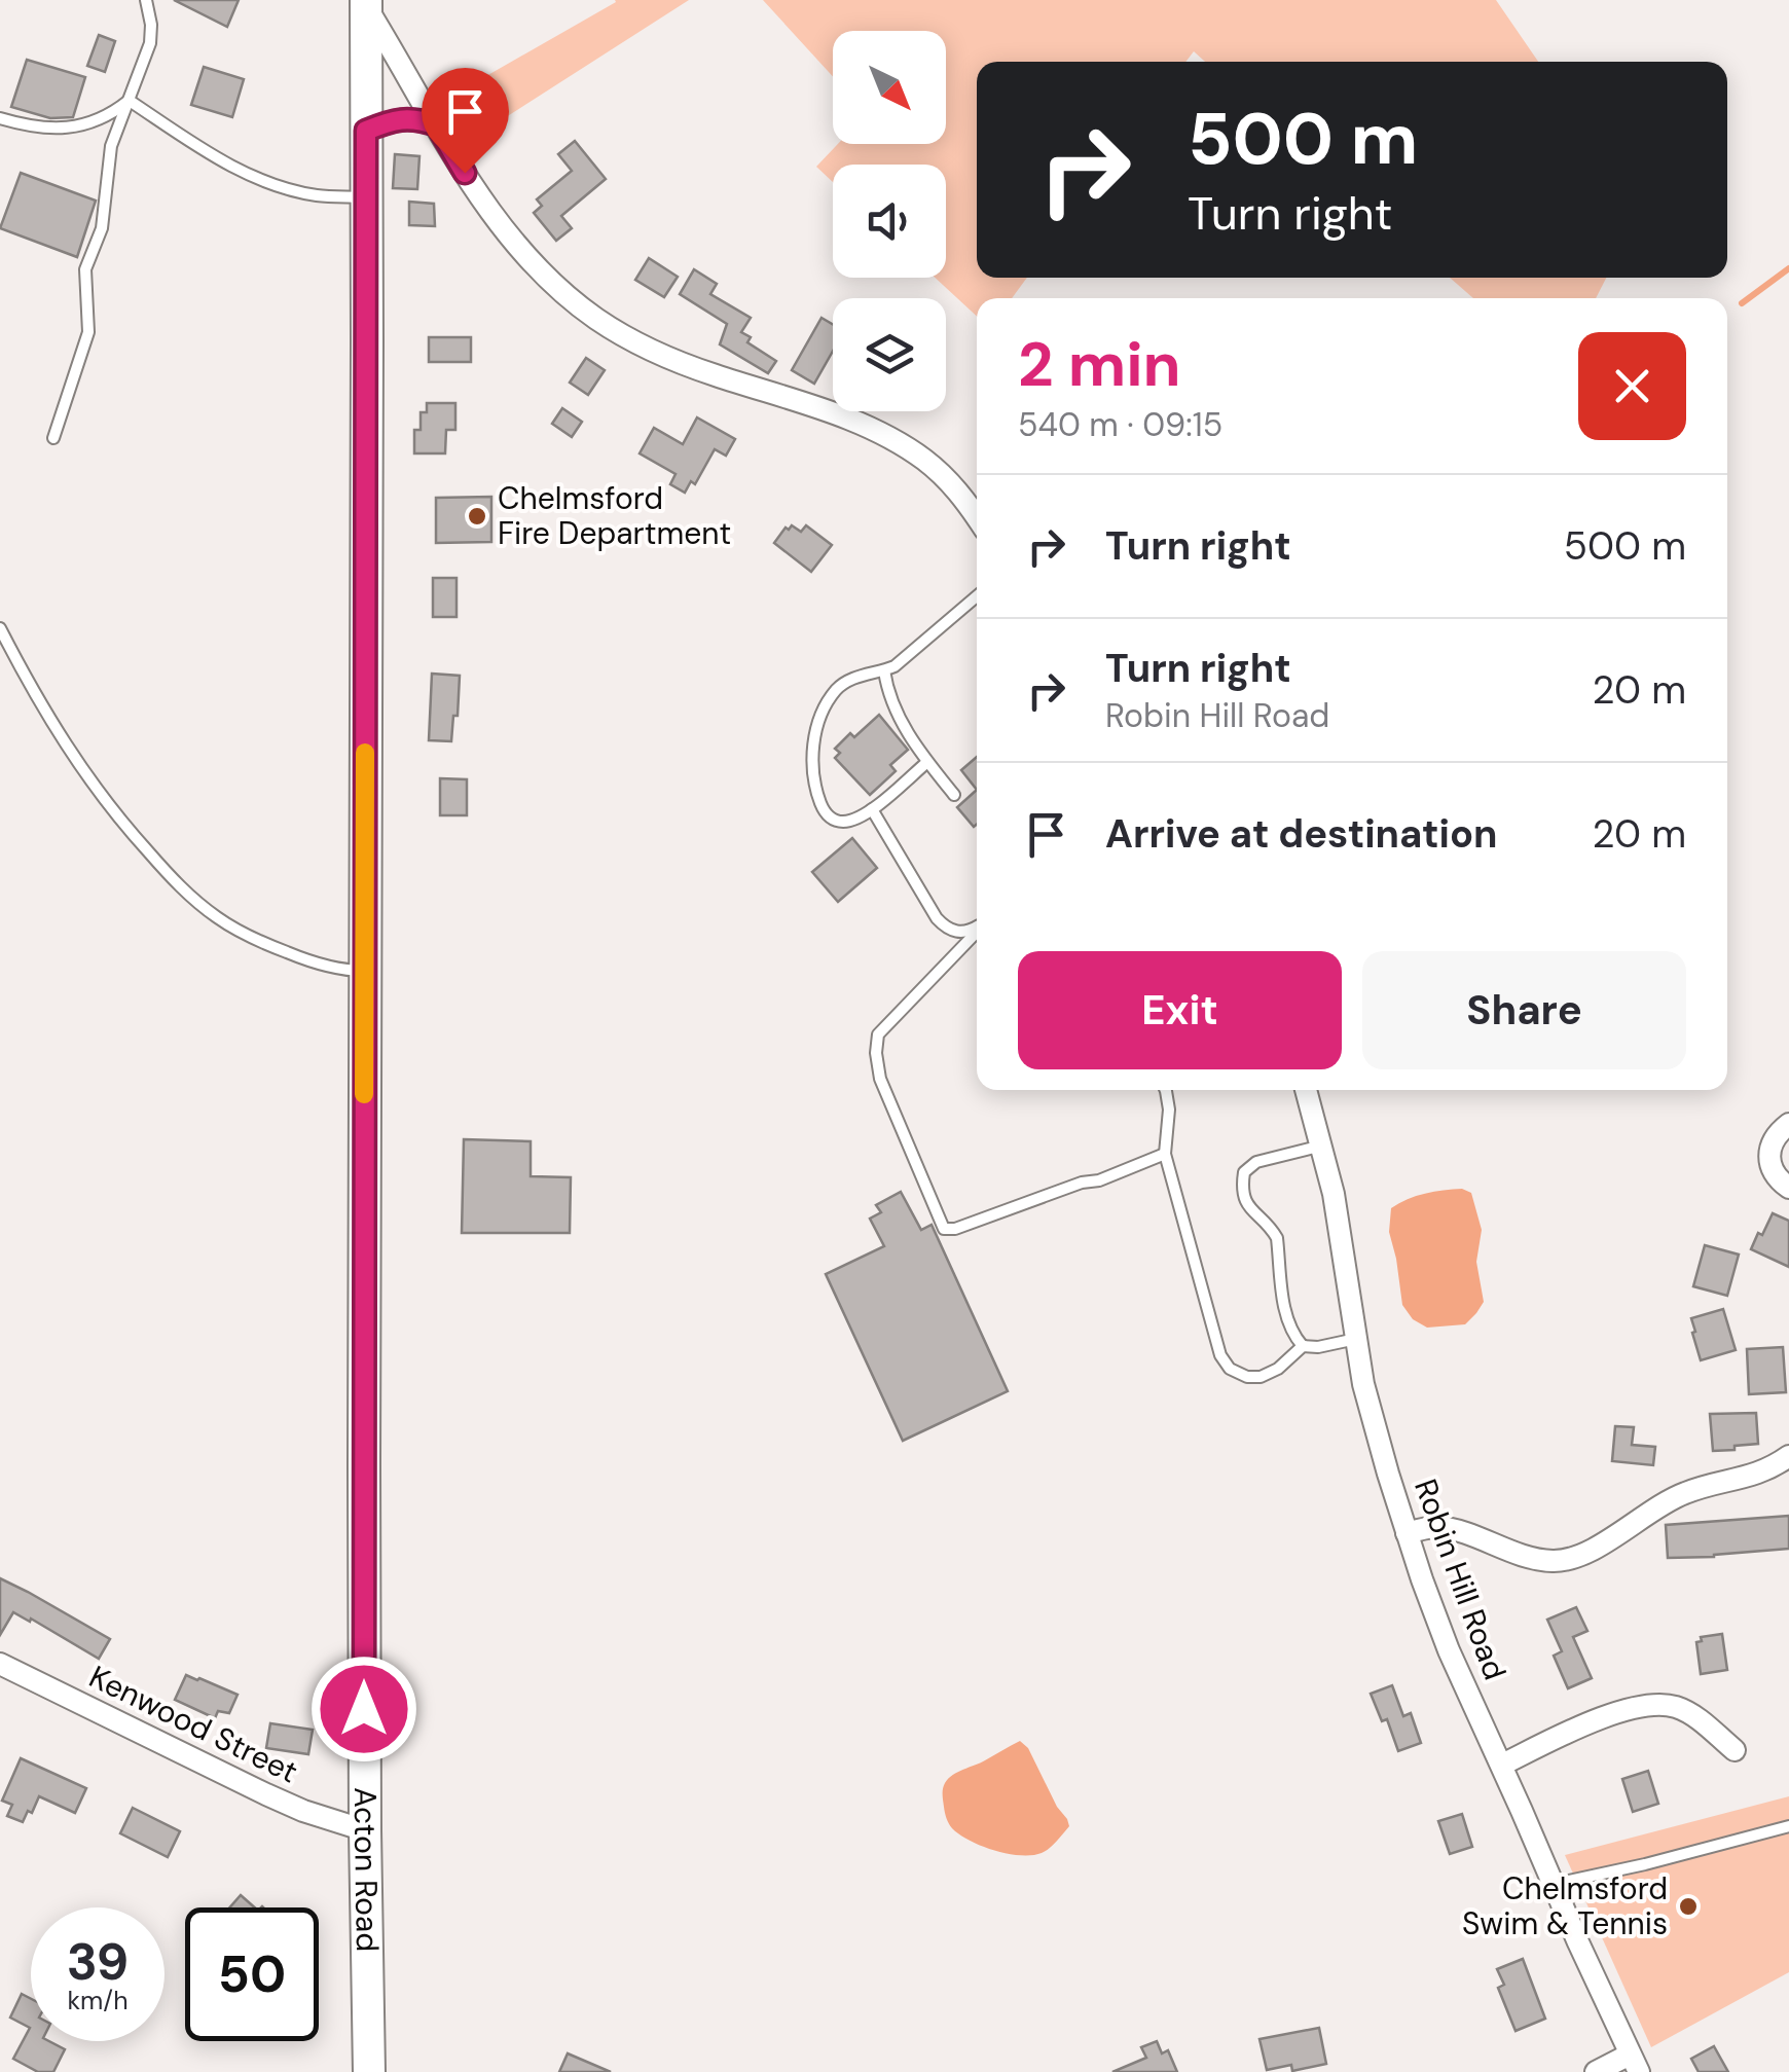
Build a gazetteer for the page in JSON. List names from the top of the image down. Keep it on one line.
{"streets":{"main road":["Acton Road"],"street":["Robin Hill Road","Kenwood Street"]},"crossings":[["Kenwood Street","Acton Road"]],"places":["Chelmsford Fire Department","Chelmsford Swim & Tennis"],"north":"bottom right","page":{"turn":["500 m","Turn right"],"heading":["2 min","540 m · 09:15"],"list":[{"name":"Turn right","value":"500 m"},{"name":"Turn right","note":"Robin Hill Road","value":"20 m"},{"name":"Arrive at destination","value":"20 m"}],"buttons":["Exit","Share"],"speed":"39 km/h","limit":"50"}}
